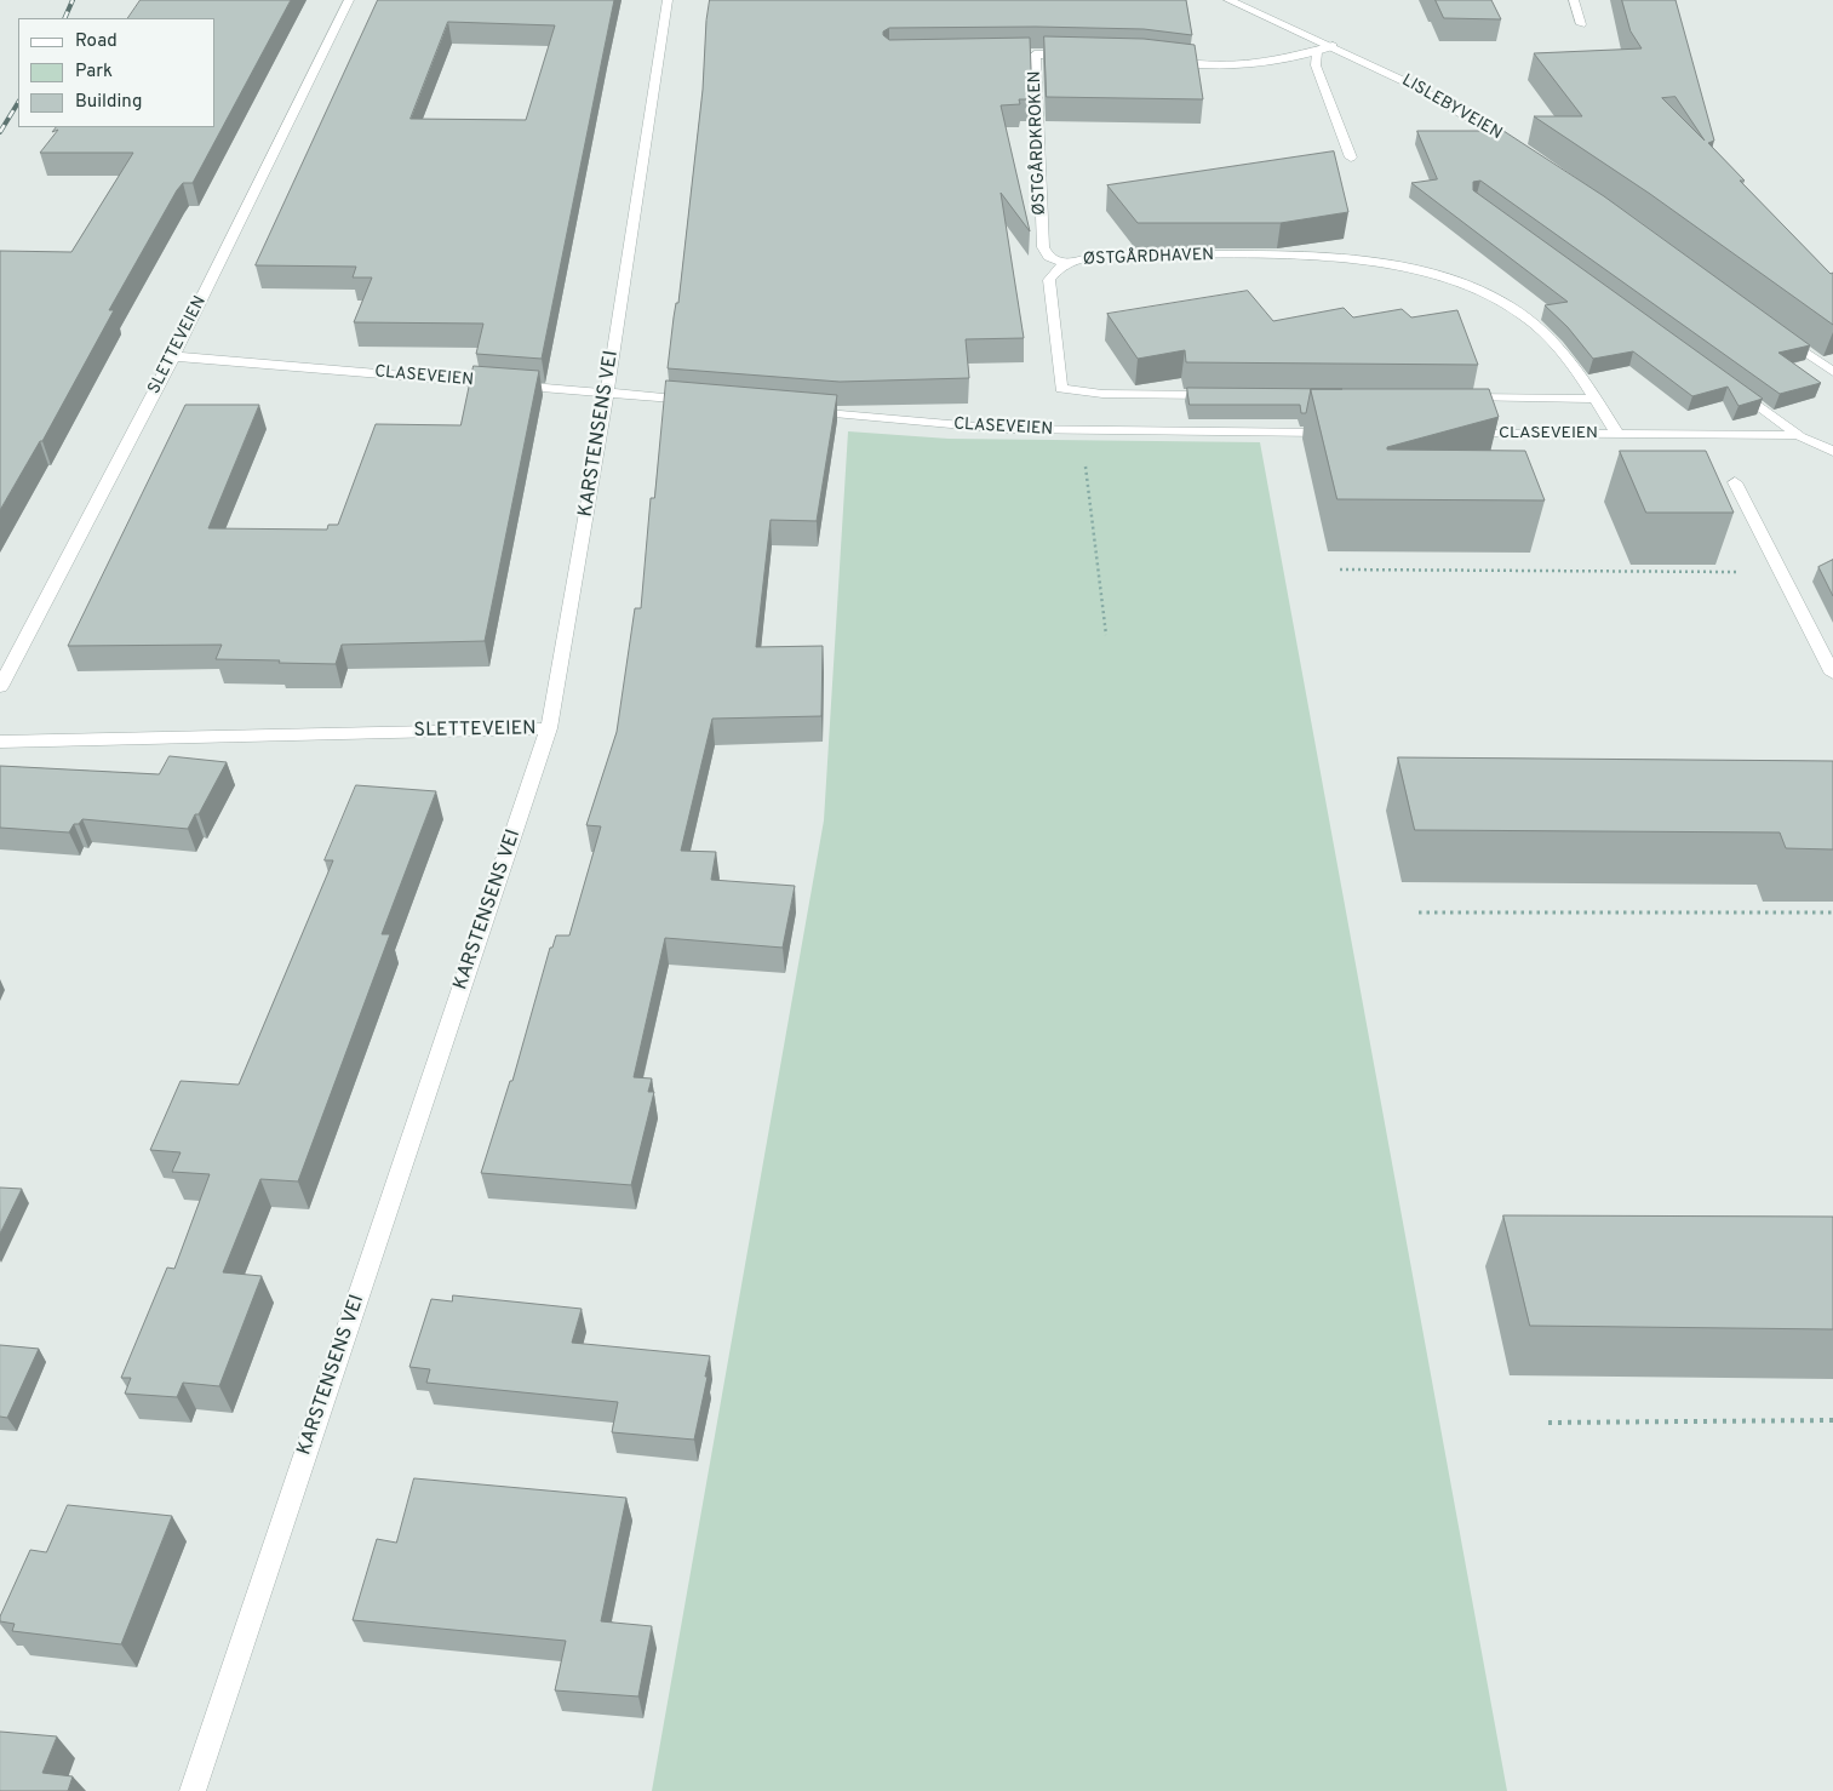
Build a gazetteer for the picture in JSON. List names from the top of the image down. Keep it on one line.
{"streets":{"street":["LISLEBYVEIEN","ØSTGÅRDKROKEN","ØSTGÅRDHAVEN","SLETTEVEIEN","CLASEVEIEN","KARSTENSENS VEI"]},"crossings":[["ØSTGÅRDKROKEN","ØSTGÅRDHAVEN"],["ØSTGÅRDHAVEN","CLASEVEIEN"],["SLETTEVEIEN","CLASEVEIEN"],["SLETTEVEIEN","KARSTENSENS VEI"],["CLASEVEIEN","KARSTENSENS VEI"]],"legend":["Road","Park","Building"]}
